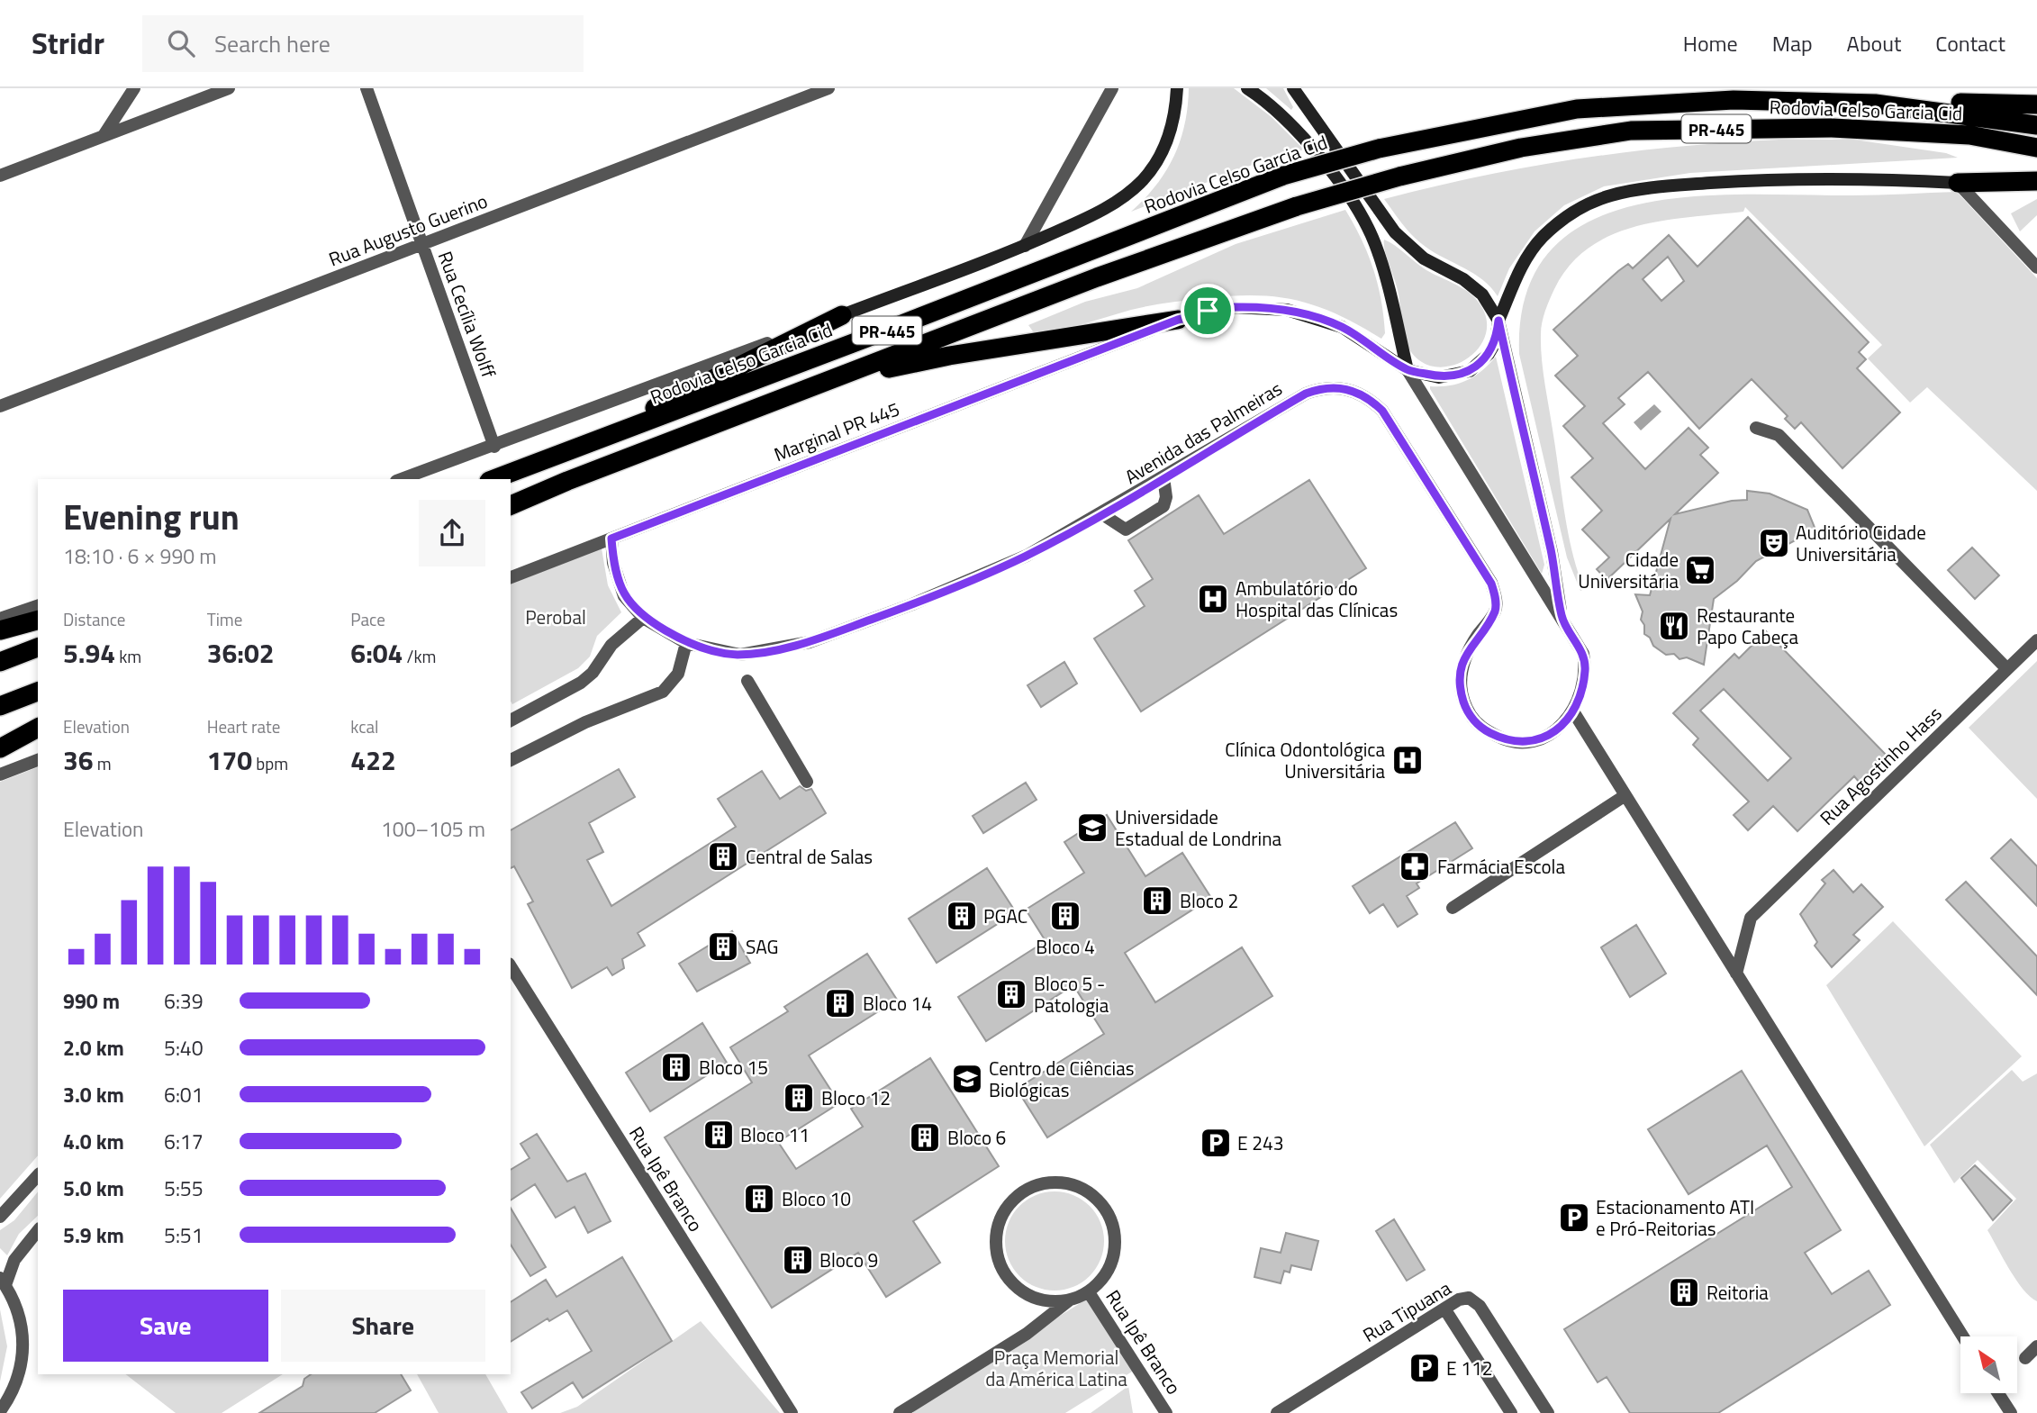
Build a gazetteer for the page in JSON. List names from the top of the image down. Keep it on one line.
{"streets":{"highway":["Rodovia Celso Garcia Cid","PR-445"],"street":["Rua Augusto Guerino","Rua Cecília Wolff","Marginal PR 445","Avenida das Palmeiras","Rua Agostinho Hass","Rua Ipê Branco","Rua Tipuana"]},"crossings":[["PR-445","Rua Cecília Wolff"],["Rua Augusto Guerino","Rua Cecília Wolff"],["Marginal PR 445","Avenida das Palmeiras"]],"parks":["Perobal","Praça Memorial da América Latina"],"places":{"theatre":["Auditório Cidade Universitária"],"supermarket":["Cidade Universitária"],"hospital":["Ambulatório do Hospital das Clínicas","Clínica Odontológica Universitária"],"restaurant":["Restaurante Papo Cabeça"],"school or university":["Universidade Estadual de Londrina","Centro de Ciências Biológicas"],"building":["Central de Salas","Bloco 2","PGAC","Bloco 4","SAG","Bloco 5 - Patologia","Bloco 14","Bloco 15","Bloco 12","Bloco 11","Bloco 6","Bloco 10","Bloco 9","Reitoria"],"pharmacy":["Farmácia Escola"],"parking":["E 243","Estacionamento ATI e Pró-Reitorias","E 112"]},"north":"top left","page":{"header":"Stridr","search":"Search here","nav":["Home","Map","About","Contact"],"heading":["Evening run","18:10 · 6 × 990 m"],"stats":[["Distance","5.94 km"],["Time","36:02"],["Pace","6:04 /km"],["Elevation","36 m"],["Heart rate","170 bpm"],["kcal","422"]],"chart":["Elevation","100–105 m"],"list":[{"name":"990 m","note":"6:39"},{"name":"2.0 km","note":"5:40"},{"name":"3.0 km","note":"6:01"},{"name":"4.0 km","note":"6:17"},{"name":"5.0 km","note":"5:55"},{"name":"5.9 km","note":"5:51"}],"buttons":["Save","Share"]}}
